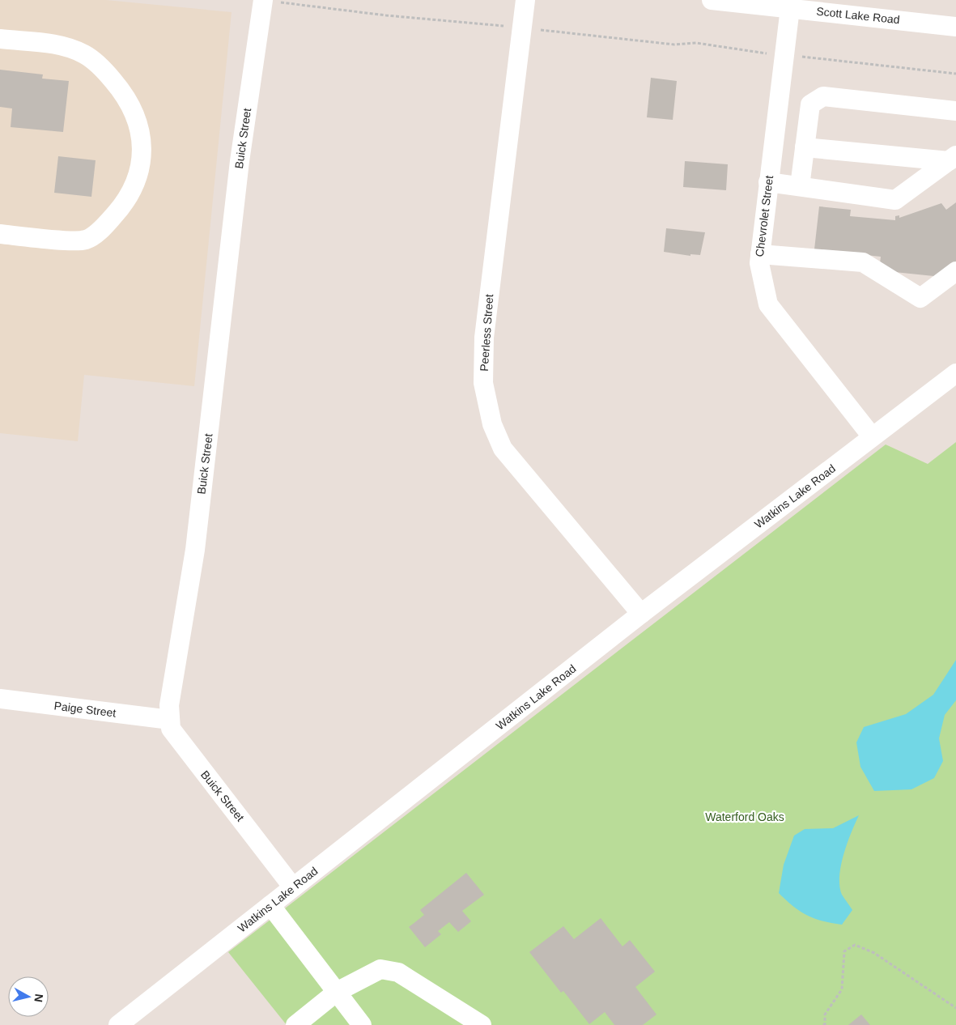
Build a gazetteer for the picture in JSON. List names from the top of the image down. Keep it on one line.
{"streets":{"street":["Scott Lake Road","Buick Street","Chevrolet Street","Peerless Street","Watkins Lake Road","Paige Street"]},"crossings":[["Scott Lake Road","Chevrolet Street"],["Buick Street","Watkins Lake Road"],["Buick Street","Paige Street"],["Chevrolet Street","Watkins Lake Road"],["Peerless Street","Watkins Lake Road"]],"parks":["Waterford Oaks"],"north":"right"}
